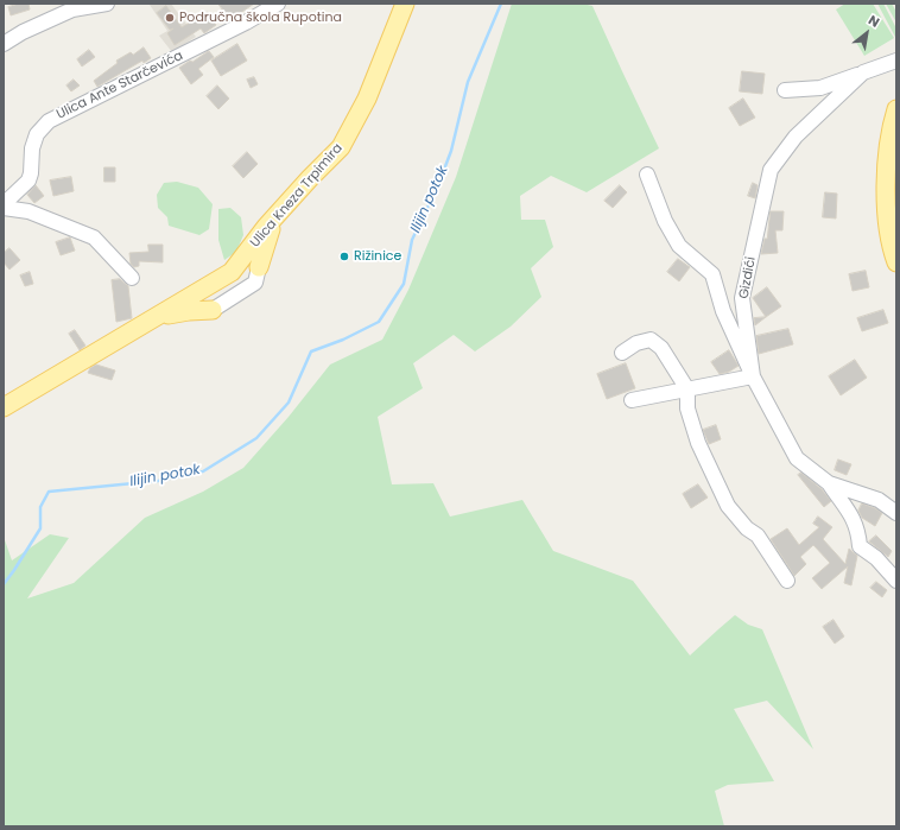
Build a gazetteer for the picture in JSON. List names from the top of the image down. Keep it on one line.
{"streets":{"main road":["Ulica Kneza Trpimira"],"street":["Ulica Ante Starčevića","Gizdići"]},"water":["Ilijin potok"],"places":["Područna škola Rupotina","Rižinice"],"north":"top right"}
